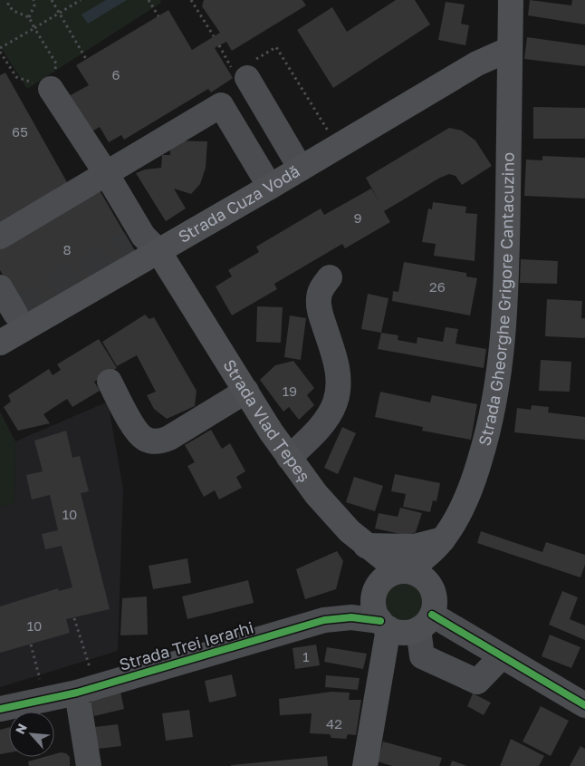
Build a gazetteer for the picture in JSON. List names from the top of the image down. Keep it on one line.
{"streets":{"main road":["Strada Cuza Vodă","Strada Gheorghe Grigore Cantacuzino","Strada Vlad Țepeș"],"street":["Strada Trei Ierarhi"]},"crossings":[["Strada Cuza Vodă","Strada Gheorghe Grigore Cantacuzino"],["Strada Cuza Vodă","Strada Vlad Țepeș"],["Strada Gheorghe Grigore Cantacuzino","Strada Vlad Țepeș"],["Strada Gheorghe Grigore Cantacuzino","Strada Trei Ierarhi"],["Strada Vlad Țepeș","Strada Trei Ierarhi"]],"house_numbers":["6","65","9","8","26","19","10","10","1","42"],"north":"top left"}
